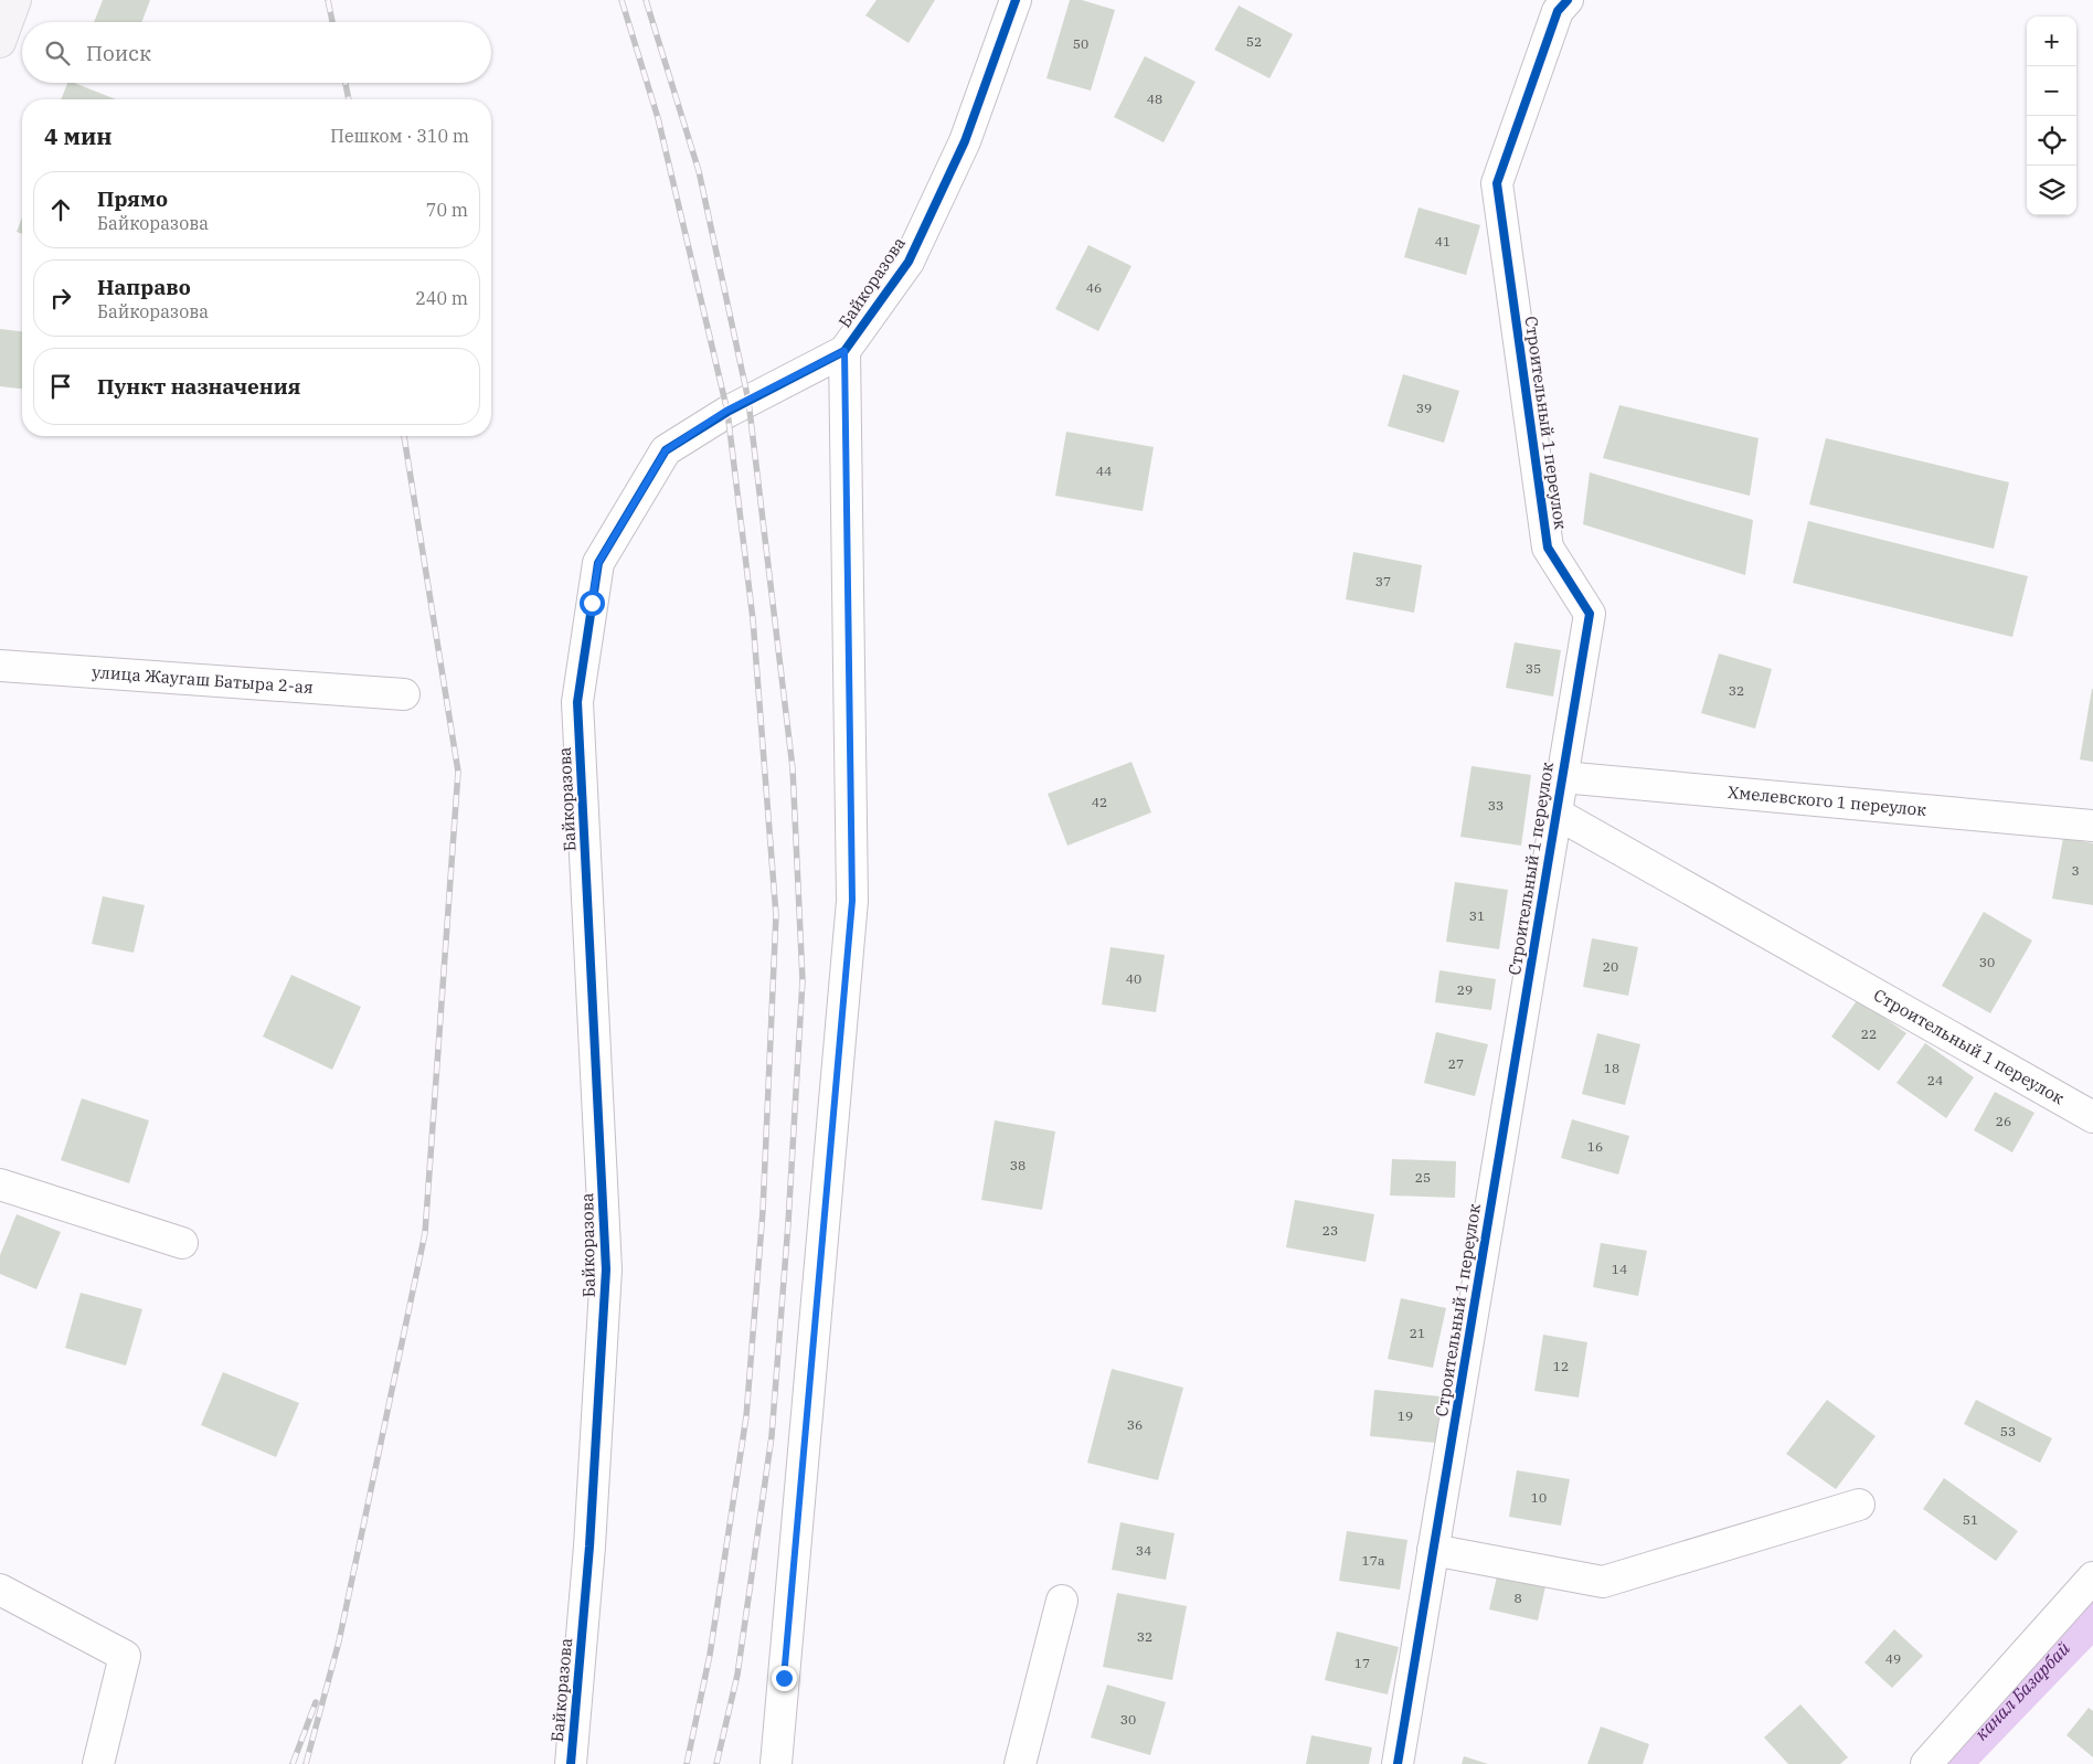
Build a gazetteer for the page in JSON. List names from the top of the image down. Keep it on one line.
{"streets":{"street":["Байкоразова","Строительный 1 переулок","улица Жаугаш Батыра 2-ая","Хмелевского 1 переулок"]},"crossings":[["Строительный 1 переулок","Хмелевского 1 переулок"]],"water":["канал Базарбай"],"house_numbers":["52","50","48","41","46","39","44","37","35","32","42","33","3","31","30","20","40","29","22","27","18","24","26","16","38","25","23","14","21","12","19","36","53","10","51","34","17а","8","32","49","17","30"],"page":{"map_buttons":["+","−"],"search":"Поиск","heading":["4 мин","Пешком · 310 m"],"list":[["Прямо","Байкоразова","70 m"],["Направо","Байкоразова","240 m"],"Пункт назначения"]}}
